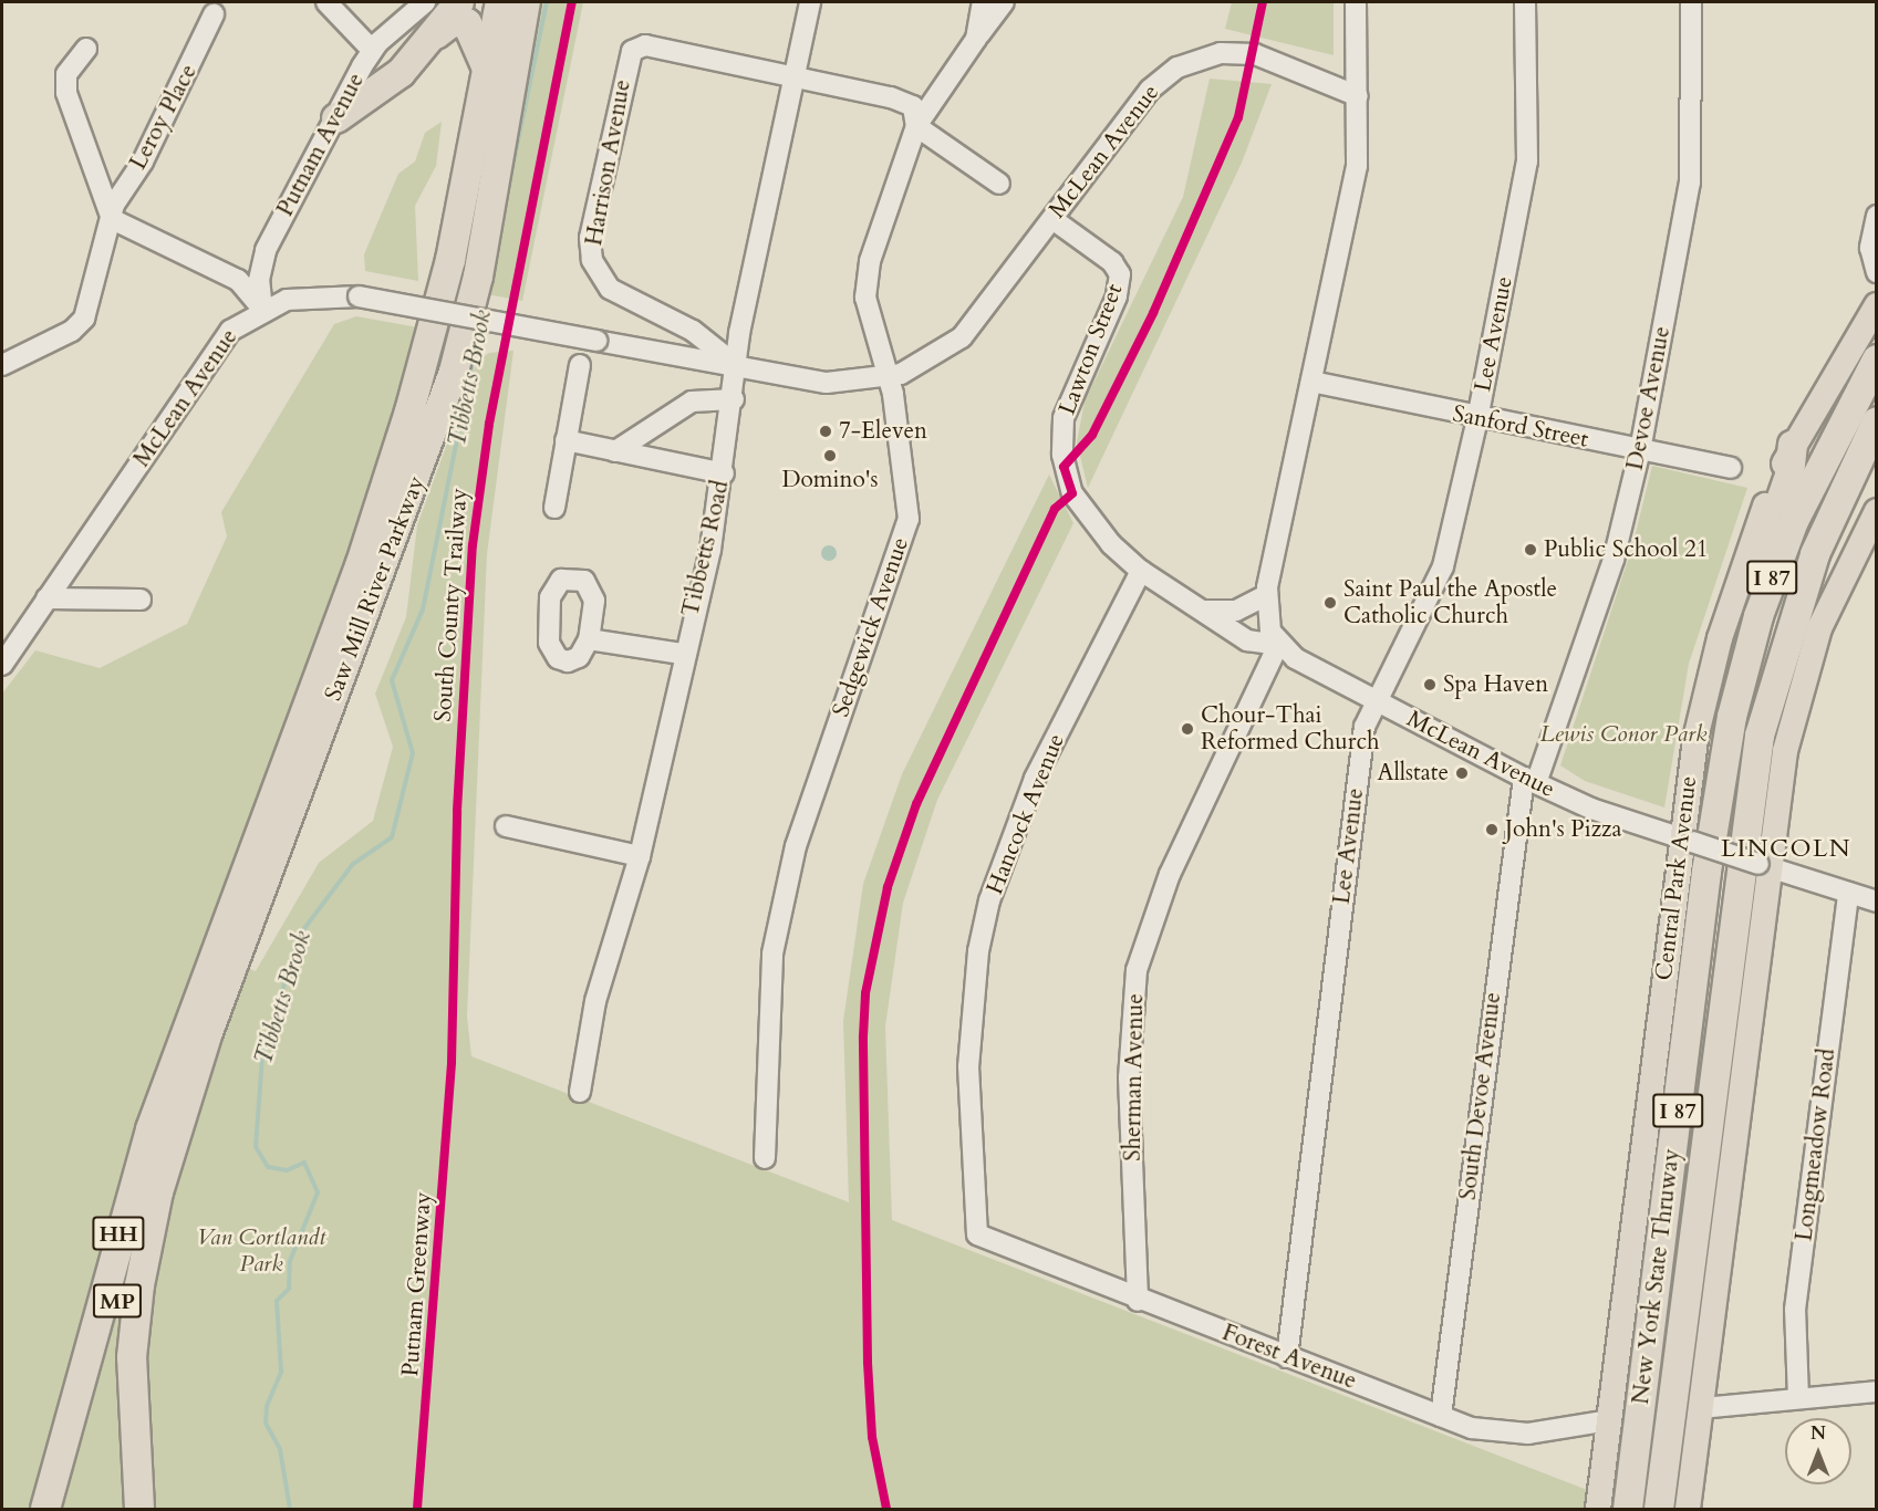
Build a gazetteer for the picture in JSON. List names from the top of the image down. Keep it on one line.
{"streets":{"highway":["I 87","Saw Mill River Parkway","HH","New York State Thruway","MP"],"main road":["Central Park Avenue"],"street":["Leroy Place","Putnam Avenue","McLean Avenue","Harrison Avenue","Lee Avenue","Lawton Street","Devoe Avenue","Sanford Street","Tibbetts Road","Sedgewick Avenue","Hancock Avenue","Sherman Avenue","South Devoe Avenue","Longmeadow Road","Forest Avenue"],"cycle path":["South County Trailway"]},"crossings":[["Putnam Avenue","McLean Avenue"],["McLean Avenue","Harrison Avenue"],["McLean Avenue","Lee Avenue"],["McLean Avenue","Lawton Street"],["McLean Avenue","Devoe Avenue"],["McLean Avenue","Tibbetts Road"],["McLean Avenue","Sedgewick Avenue"],["McLean Avenue","Central Park Avenue"],["McLean Avenue","Sherman Avenue"],["McLean Avenue","South Devoe Avenue"],["McLean Avenue","Longmeadow Road"],["Harrison Avenue","Tibbetts Road"],["Lee Avenue","Sanford Street"],["Lee Avenue","Forest Avenue"],["Lawton Street","Hancock Avenue"],["Lawton Street","Sherman Avenue"],["Devoe Avenue","Sanford Street"],["Devoe Avenue","South Devoe Avenue"],["Saw Mill River Parkway","HH"],["Hancock Avenue","Forest Avenue"],["Central Park Avenue","Forest Avenue"],["Sherman Avenue","Forest Avenue"],["South Devoe Avenue","Forest Avenue"],["HH","MP"]],"districts":["LINCOLN"],"water":["Tibbetts Brook"],"parks":["Lewis Conor Park","Van Cortlandt Park"],"places":["7-Eleven","Domino's","Public School 21","Saint Paul the Apostle Catholic Church","Spa Haven","Chour-Thai Reformed Church","Allstate","John's Pizza"],"north":"top"}
